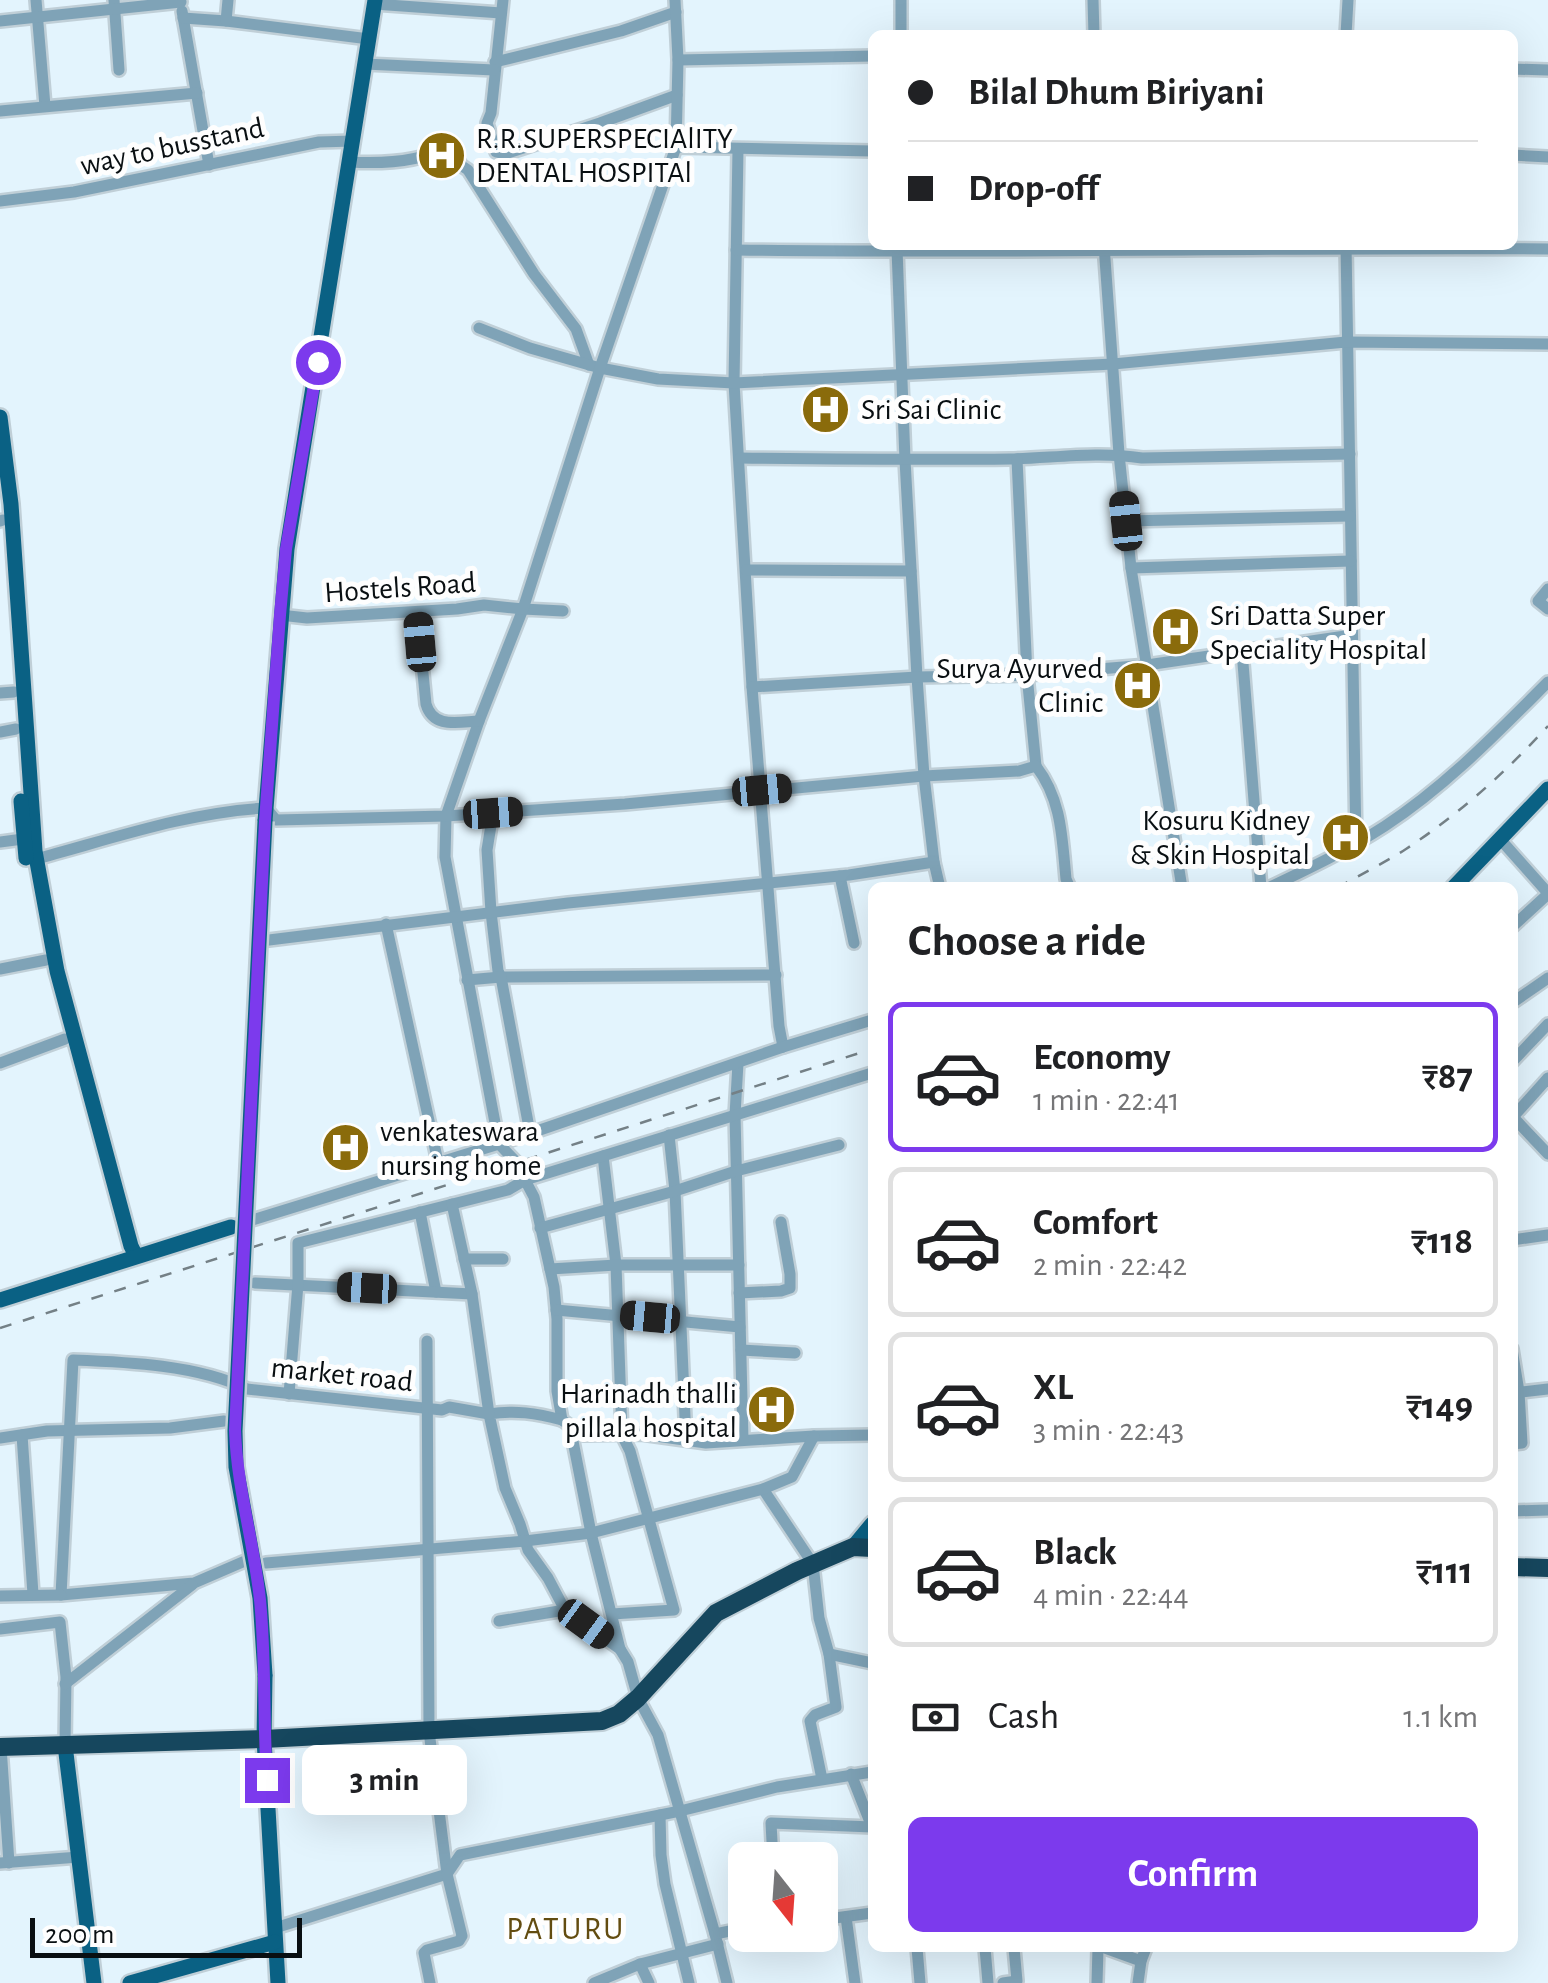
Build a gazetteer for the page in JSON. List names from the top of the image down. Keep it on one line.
{"streets":{"street":["way to busstand","Hostels Road","market road"]},"districts":["PATURU"],"places":{"hospital":["R.R.SUPERSPECIAlITY DENTAL HOSPITAl","Sri Sai Clinic","Sri Datta Super Speciality Hospital","Surya Ayurved Clinic","Kosuru Kidney & Skin Hospital","venkateswara nursing home","Harinadh thalli pillala hospital"]},"scale_bar":"200 m","north":"bottom","page":{"banner":["Bilal Dhum Biriyani","Drop-off"],"heading":"Choose a ride","list":[{"name":"Economy","note":"1 min · 22:41","value":"₹87"},{"name":"Comfort","note":"2 min · 22:42","value":"₹118"},{"name":"XL","note":"3 min · 22:43","value":"₹149"},{"name":"Black","note":"4 min · 22:44","value":"₹111"}],"pay":["Cash","1.1 km"],"bubble":"3 min","buttons":"Confirm","scale":"200 m"}}
